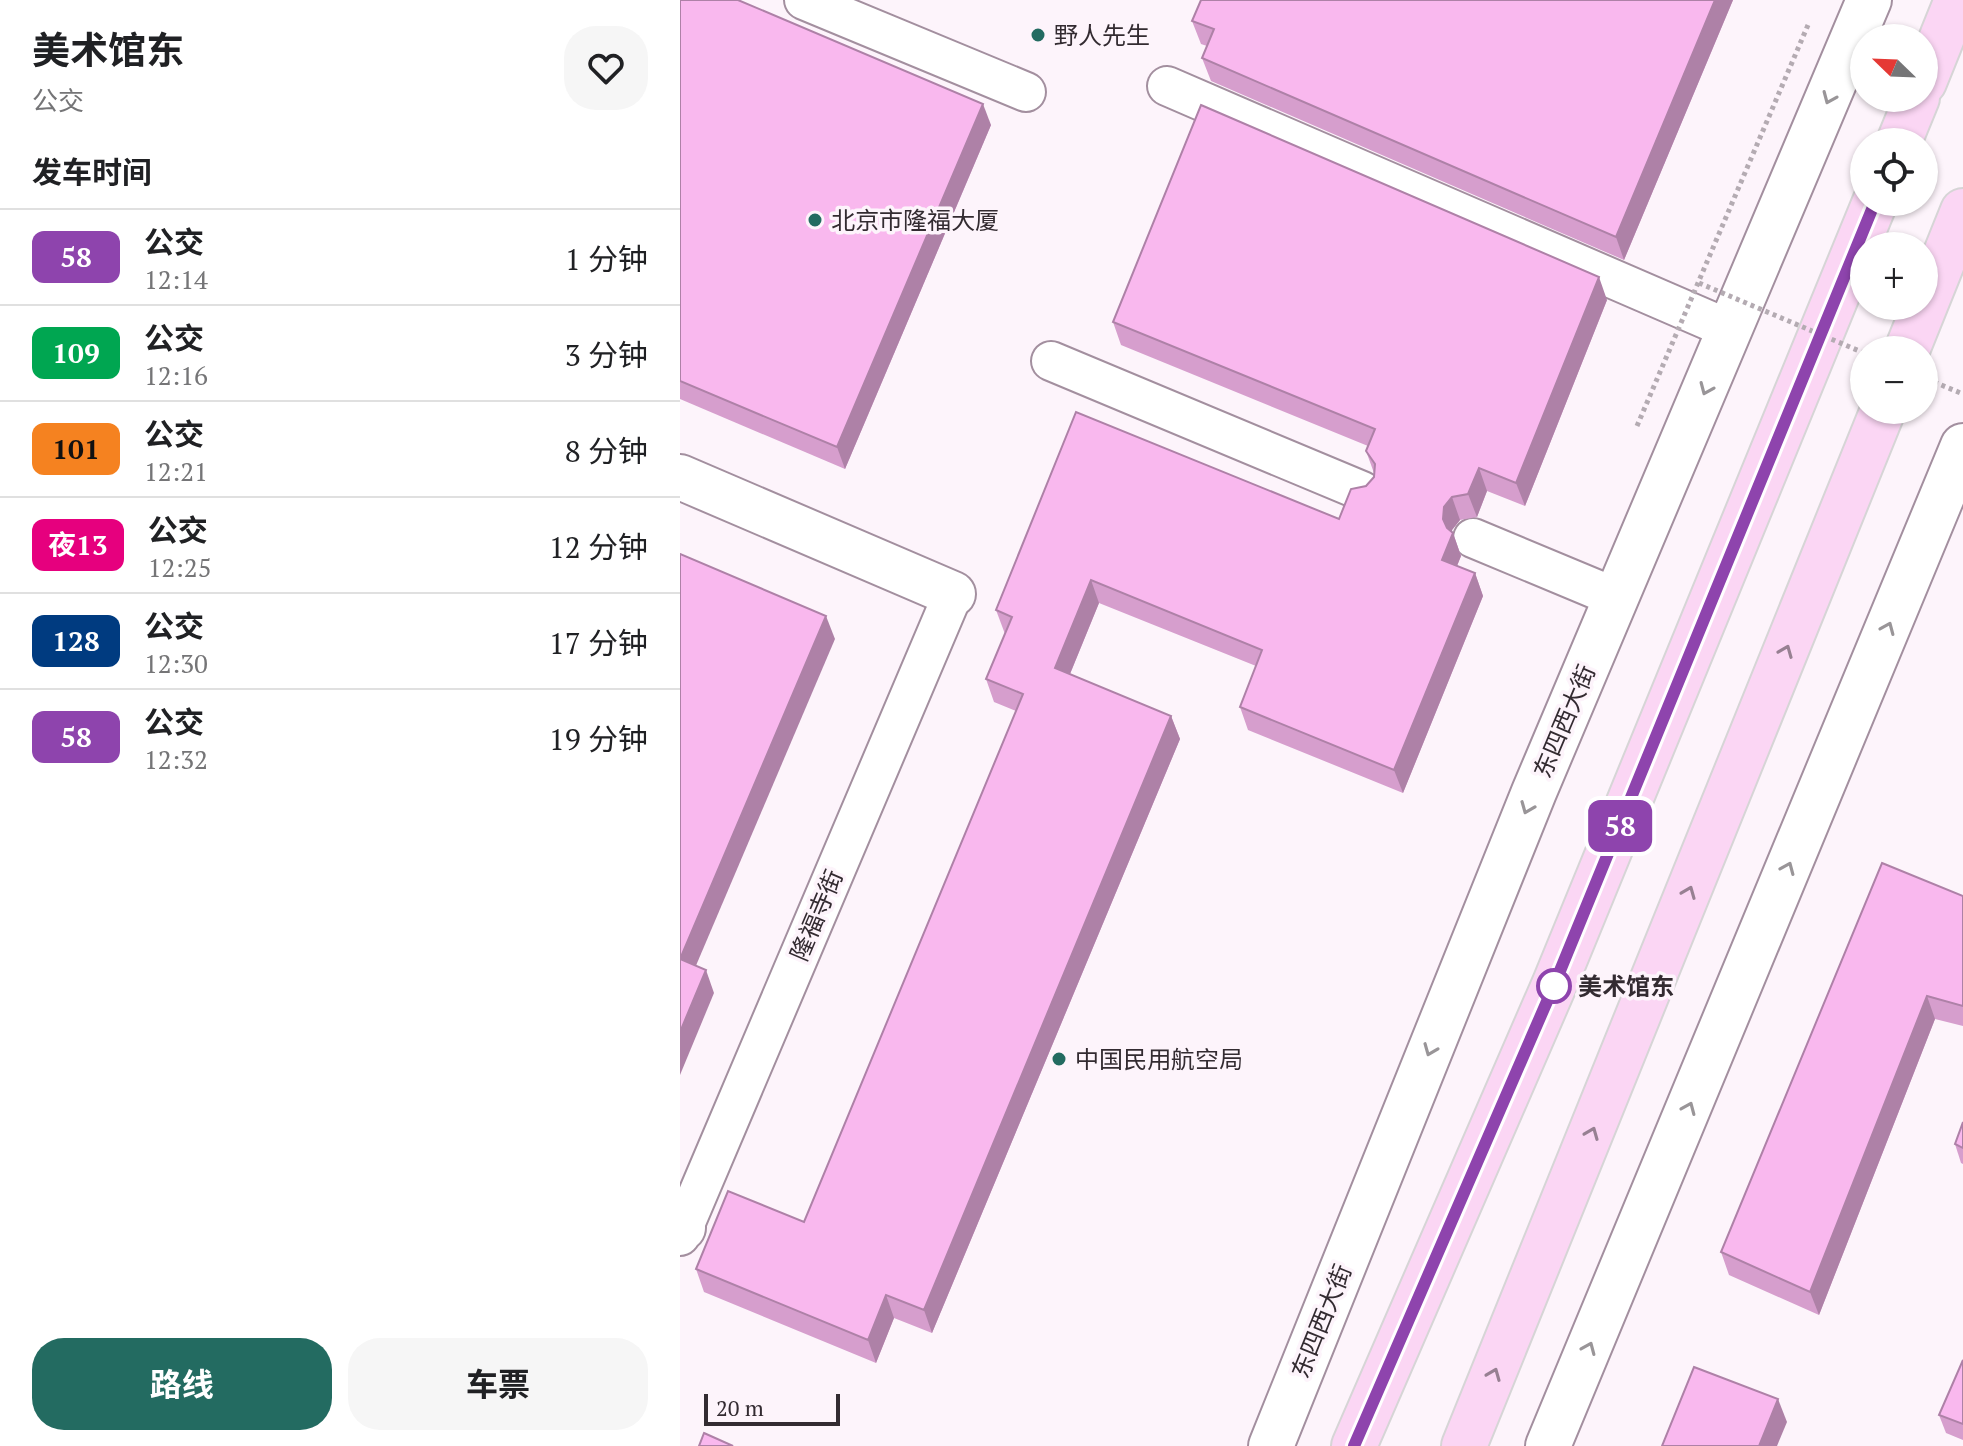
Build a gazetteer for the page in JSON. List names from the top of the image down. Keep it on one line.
{"streets":{"street":["东四西大街","隆福寺街"]},"places":["野人先生","北京市隆福大厦","美术馆东","中国民用航空局"],"lines":["bus line 58"],"scale_bar":"20 m","north":"top left","page":{"heading":[["美术馆东","公交"],"发车时间"],"on_map":"58","map_buttons":["+","−"],"list":[{"mark":"58","name":"公交","note":"12:14","value":"1 分钟"},{"mark":"109","name":"公交","note":"12:16","value":"3 分钟"},{"mark":"101","name":"公交","note":"12:21","value":"8 分钟"},{"mark":"夜13","name":"公交","note":"12:25","value":"12 分钟"},{"mark":"128","name":"公交","note":"12:30","value":"17 分钟"},{"mark":"58","name":"公交","note":"12:32","value":"19 分钟"}],"buttons":["路线","车票"],"scale":"20 m"}}
